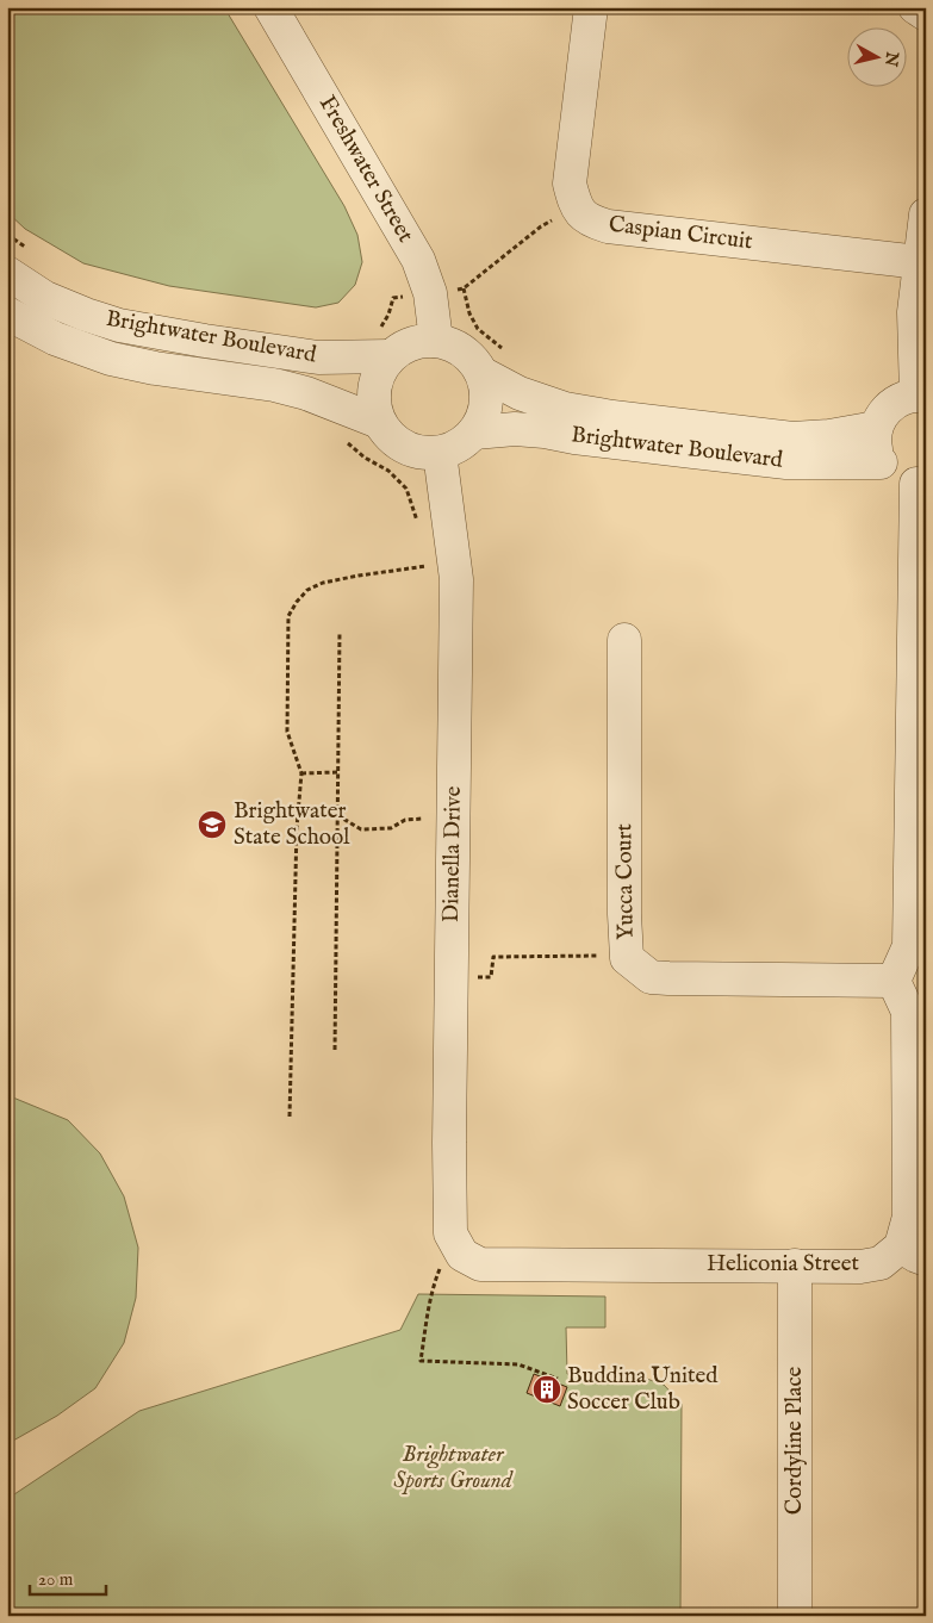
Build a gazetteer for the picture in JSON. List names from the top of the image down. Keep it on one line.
{"streets":{"street":["Freshwater Street","Caspian Circuit","Brightwater Boulevard","Dianella Drive","Yucca Court","Heliconia Street","Cordyline Place"]},"crossings":[["Freshwater Street","Brightwater Boulevard"],["Freshwater Street","Dianella Drive"],["Brightwater Boulevard","Dianella Drive"],["Dianella Drive","Heliconia Street"],["Yucca Court","Heliconia Street"],["Heliconia Street","Cordyline Place"]],"parks":["Brightwater Sports Ground"],"places":{"school or university":["Brightwater State School"],"building":["Buddina United Soccer Club"]},"scale_bar":"20 m","north":"right"}
